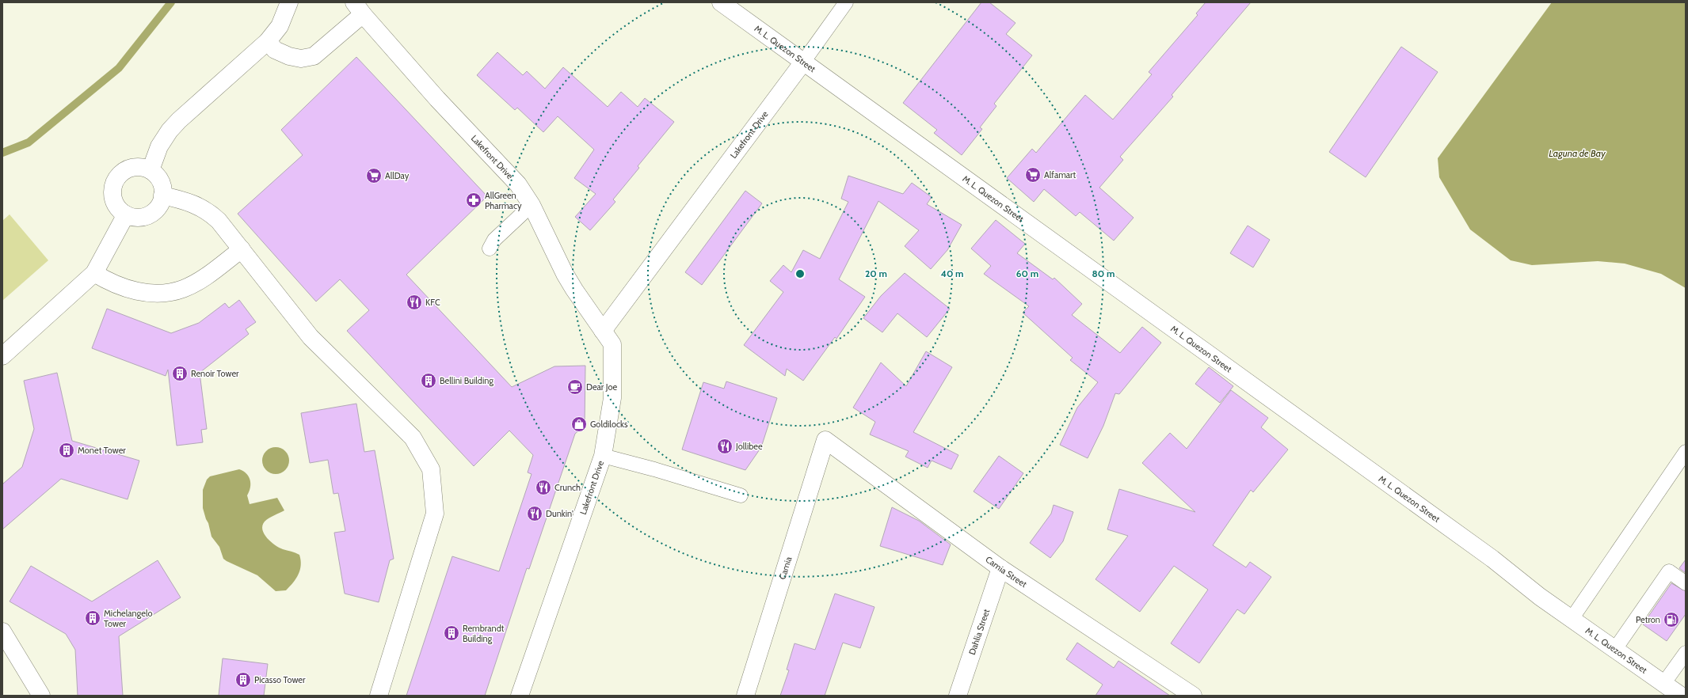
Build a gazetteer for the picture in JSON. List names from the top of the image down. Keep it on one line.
{"streets":{"street":["M. L. Quezon Street","Lakefront Drive","Camia","Camia Street","Dahlia Street"]},"crossings":[["M. L. Quezon Street","Lakefront Drive"],["Camia","Camia Street"],["Camia Street","Dahlia Street"]],"water":["Laguna de Bay"],"places":{"supermarket":["Alfamart","AllDay"],"pharmacy":["AllGreen Pharmacy"],"restaurant":["KFC","Jollibee","Crunch","Dunkin'"],"building":["Renoir Tower","Bellini Building","Monet Tower","Michelangelo Tower","Rembrandt Building","Picasso Tower"],"cafe":["Dear Joe"],"shop":["Goldilocks"],"fuel station":["Petron"]},"rings":["20 m","40 m","60 m","80 m"]}
